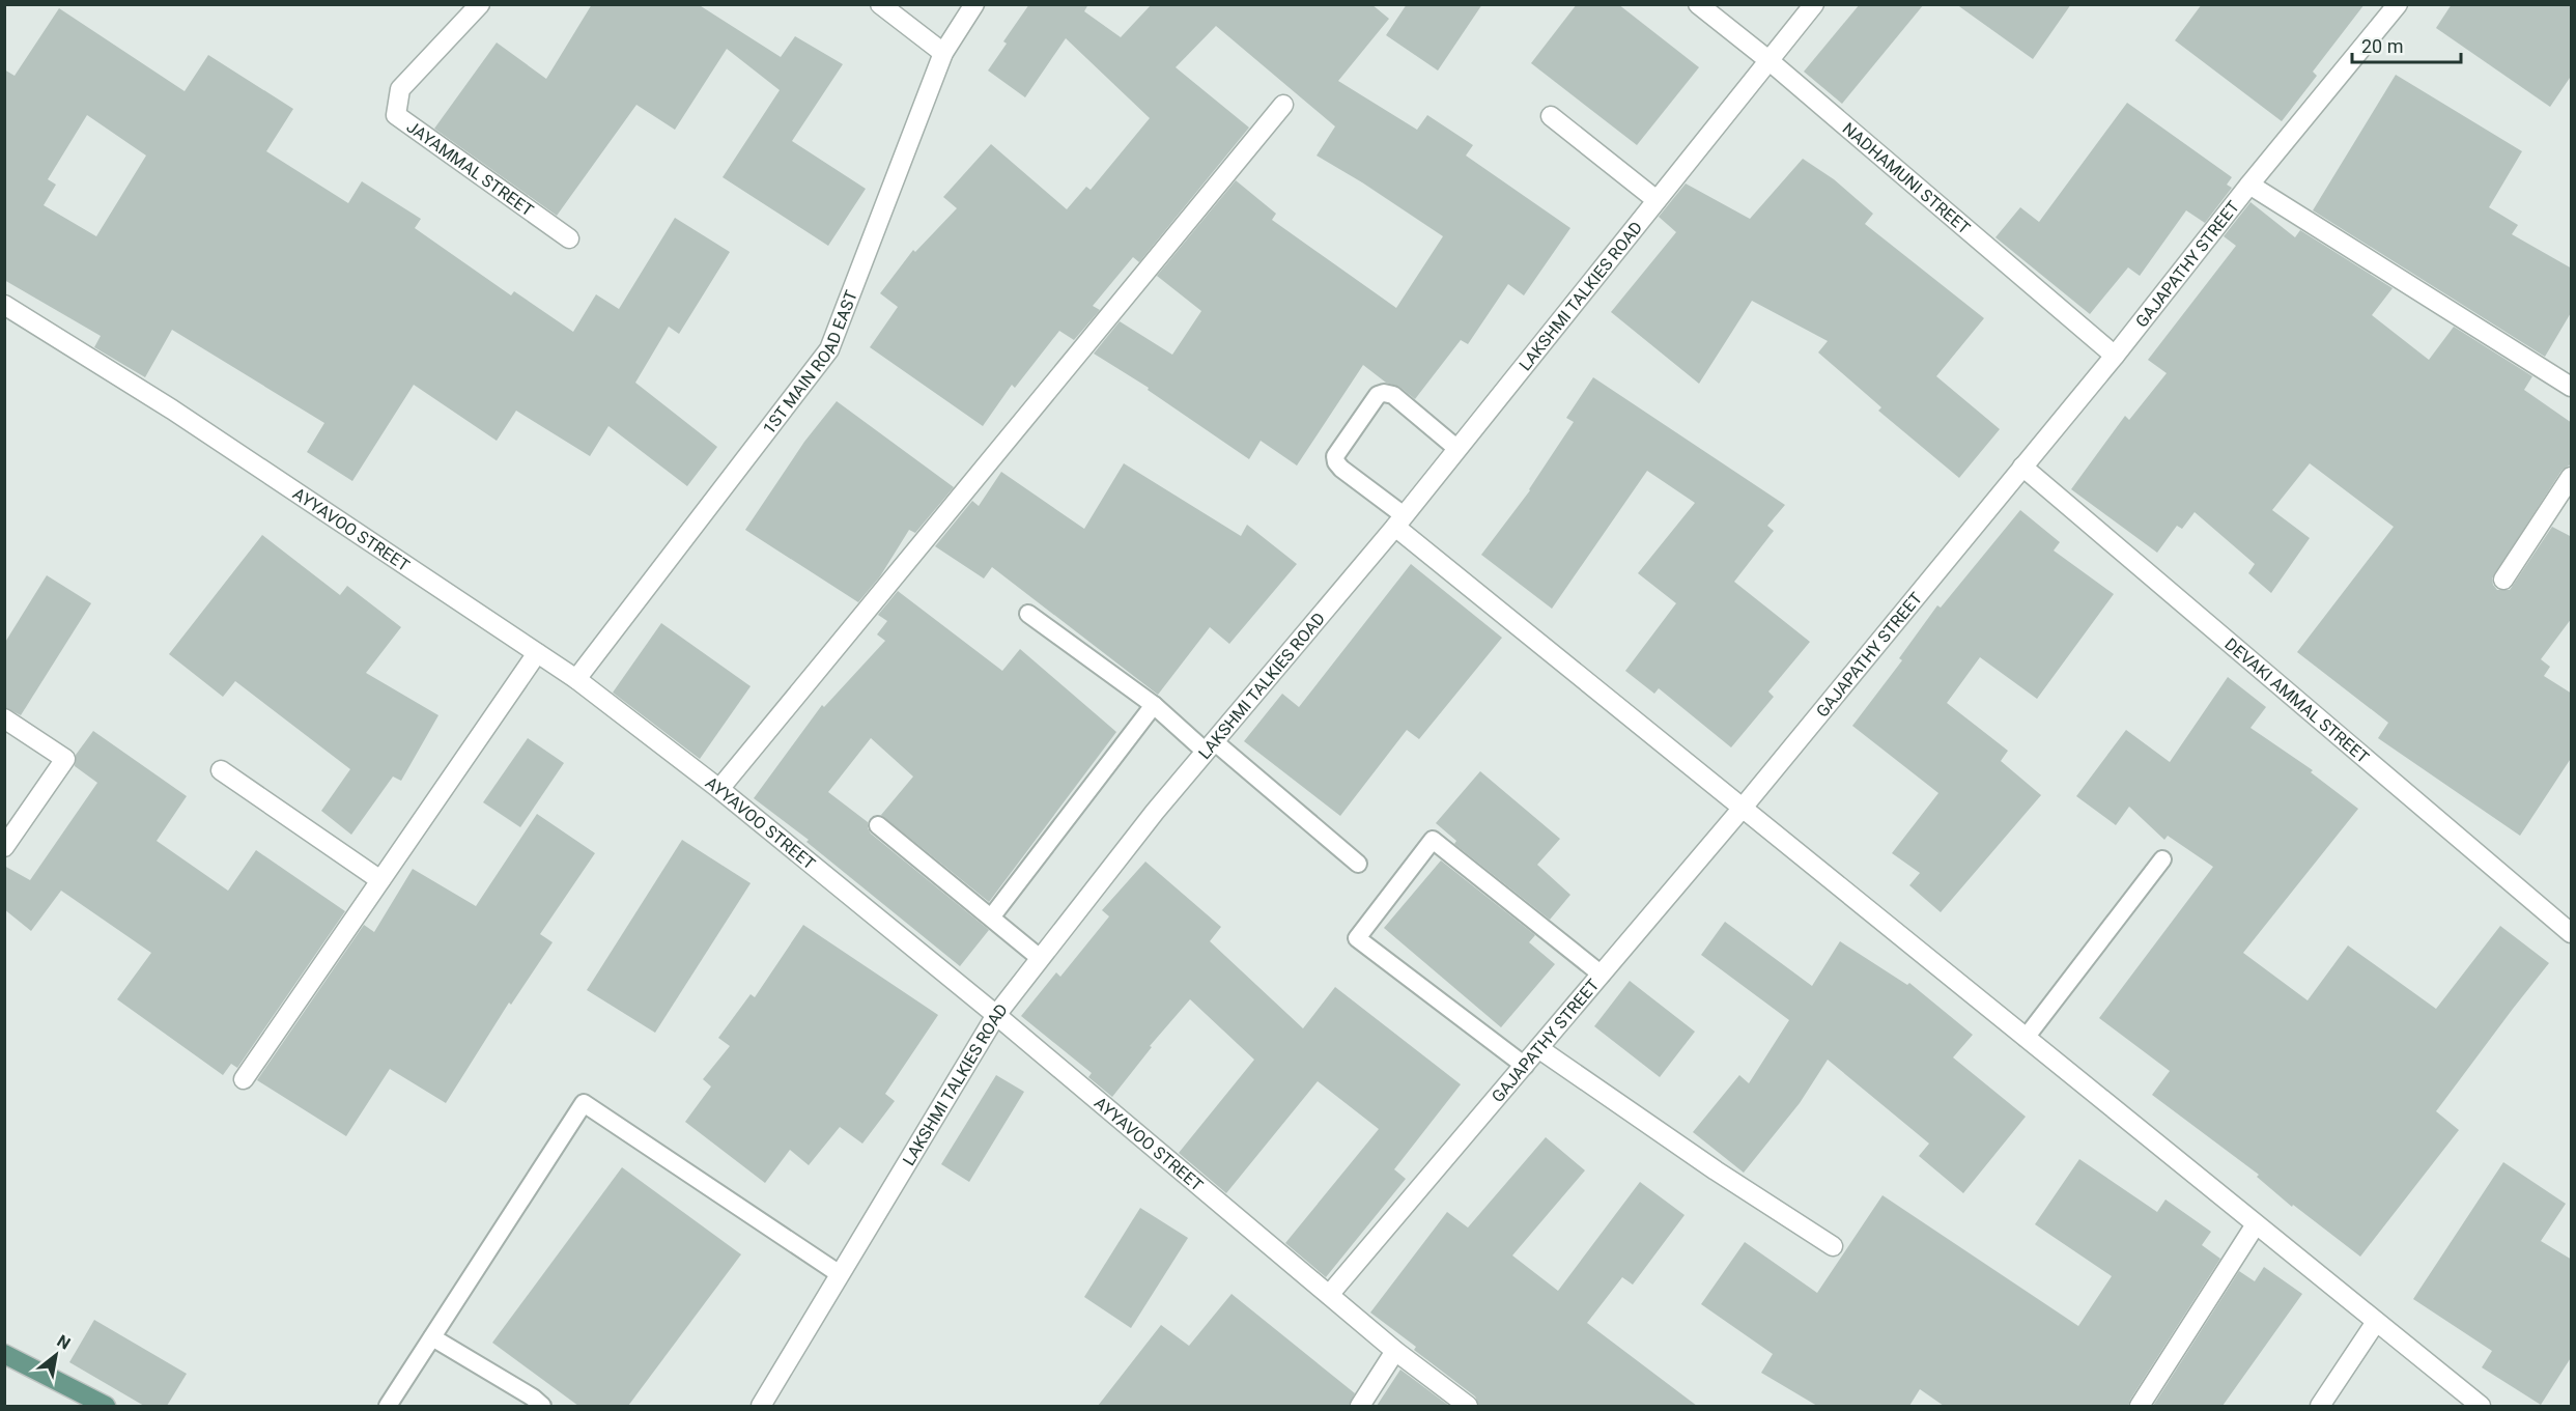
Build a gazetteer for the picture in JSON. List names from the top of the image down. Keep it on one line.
{"streets":{"street":["JAYAMMAL STREET","NADHAMUNI STREET","GAJAPATHY STREET","LAKSHMI TALKIES ROAD","1ST MAIN ROAD EAST","AYYAVOO STREET","DEVAKI AMMAL STREET"]},"crossings":[["NADHAMUNI STREET","GAJAPATHY STREET"],["NADHAMUNI STREET","LAKSHMI TALKIES ROAD"],["GAJAPATHY STREET","AYYAVOO STREET"],["GAJAPATHY STREET","DEVAKI AMMAL STREET"],["LAKSHMI TALKIES ROAD","AYYAVOO STREET"],["1ST MAIN ROAD EAST","AYYAVOO STREET"]],"scale_bar":"20 m","north":"top right"}
